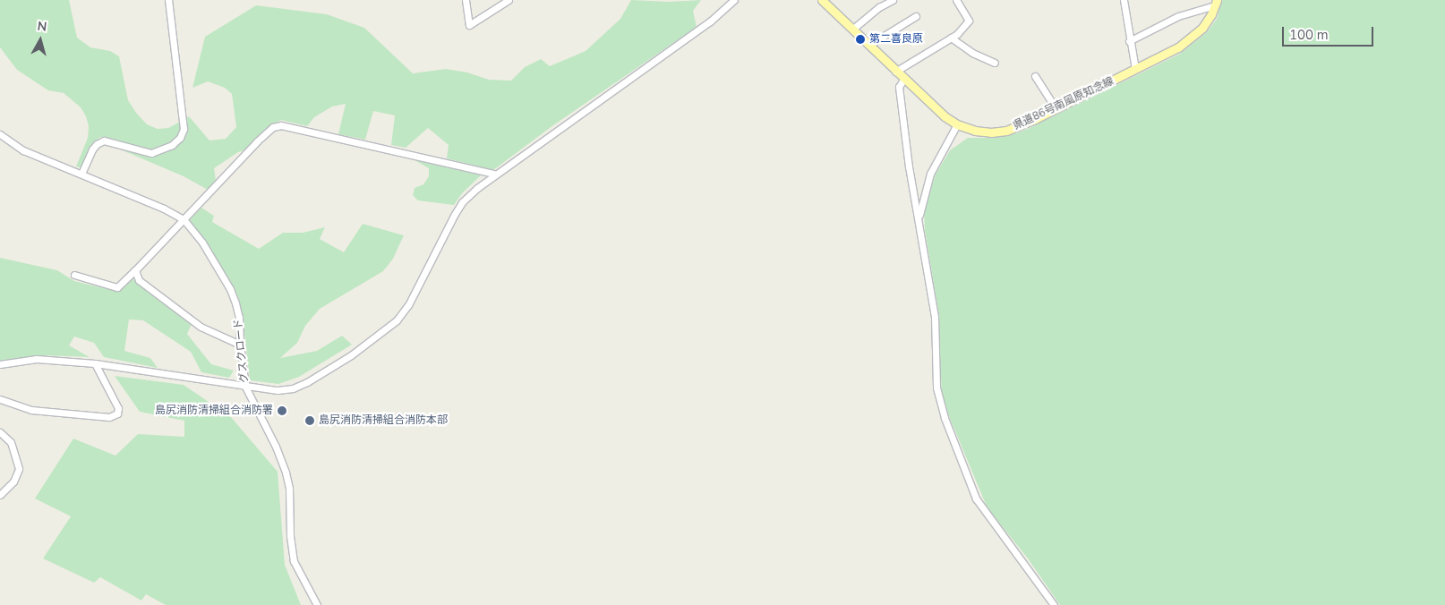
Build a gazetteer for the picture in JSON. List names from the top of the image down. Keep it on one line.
{"streets":{"main road":["県道86号南風原知念線"],"street":["グスクロード"]},"places":["第二喜良原","島尻消防清掃組合消防署","島尻消防清掃組合消防本部"],"scale_bar":"100 m","north":"top"}
